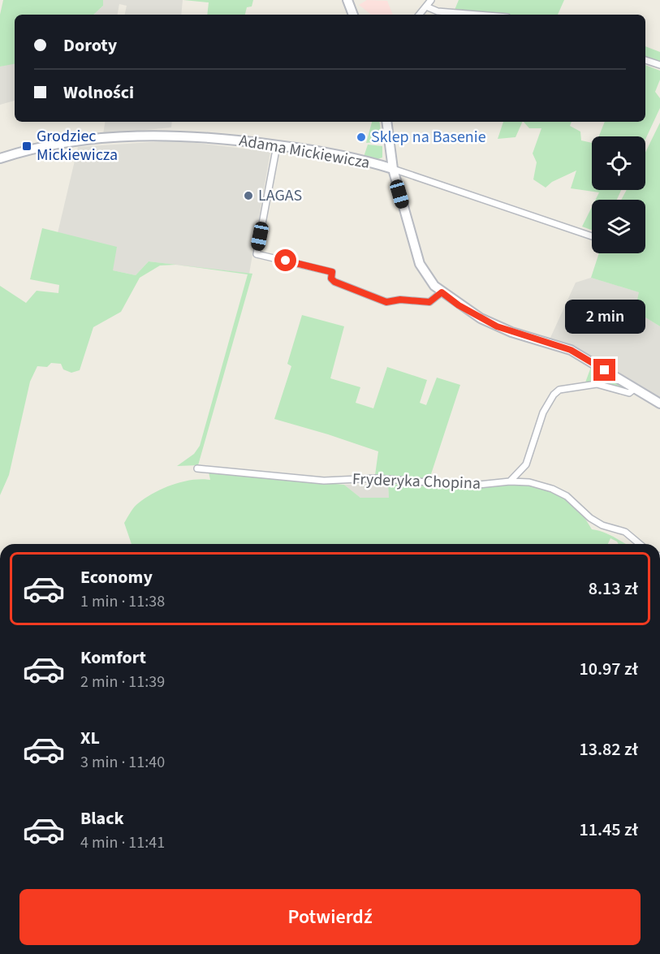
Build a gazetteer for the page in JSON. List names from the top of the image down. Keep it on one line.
{"streets":{"street":["Adama Mickiewicza","Fryderyka Chopina"]},"places":{"other":["Sklep na Basenie","LAGAS"],"transit":["Grodziec Mickiewicza"]},"page":{"banner":["Doroty","Wolności"],"bubble":"2 min","list":[{"name":"Economy","note":"1 min · 11:38","value":"8.13 zł"},{"name":"Komfort","note":"2 min · 11:39","value":"10.97 zł"},{"name":"XL","note":"3 min · 11:40","value":"13.82 zł"},{"name":"Black","note":"4 min · 11:41","value":"11.45 zł"}],"buttons":"Potwierdź"}}
